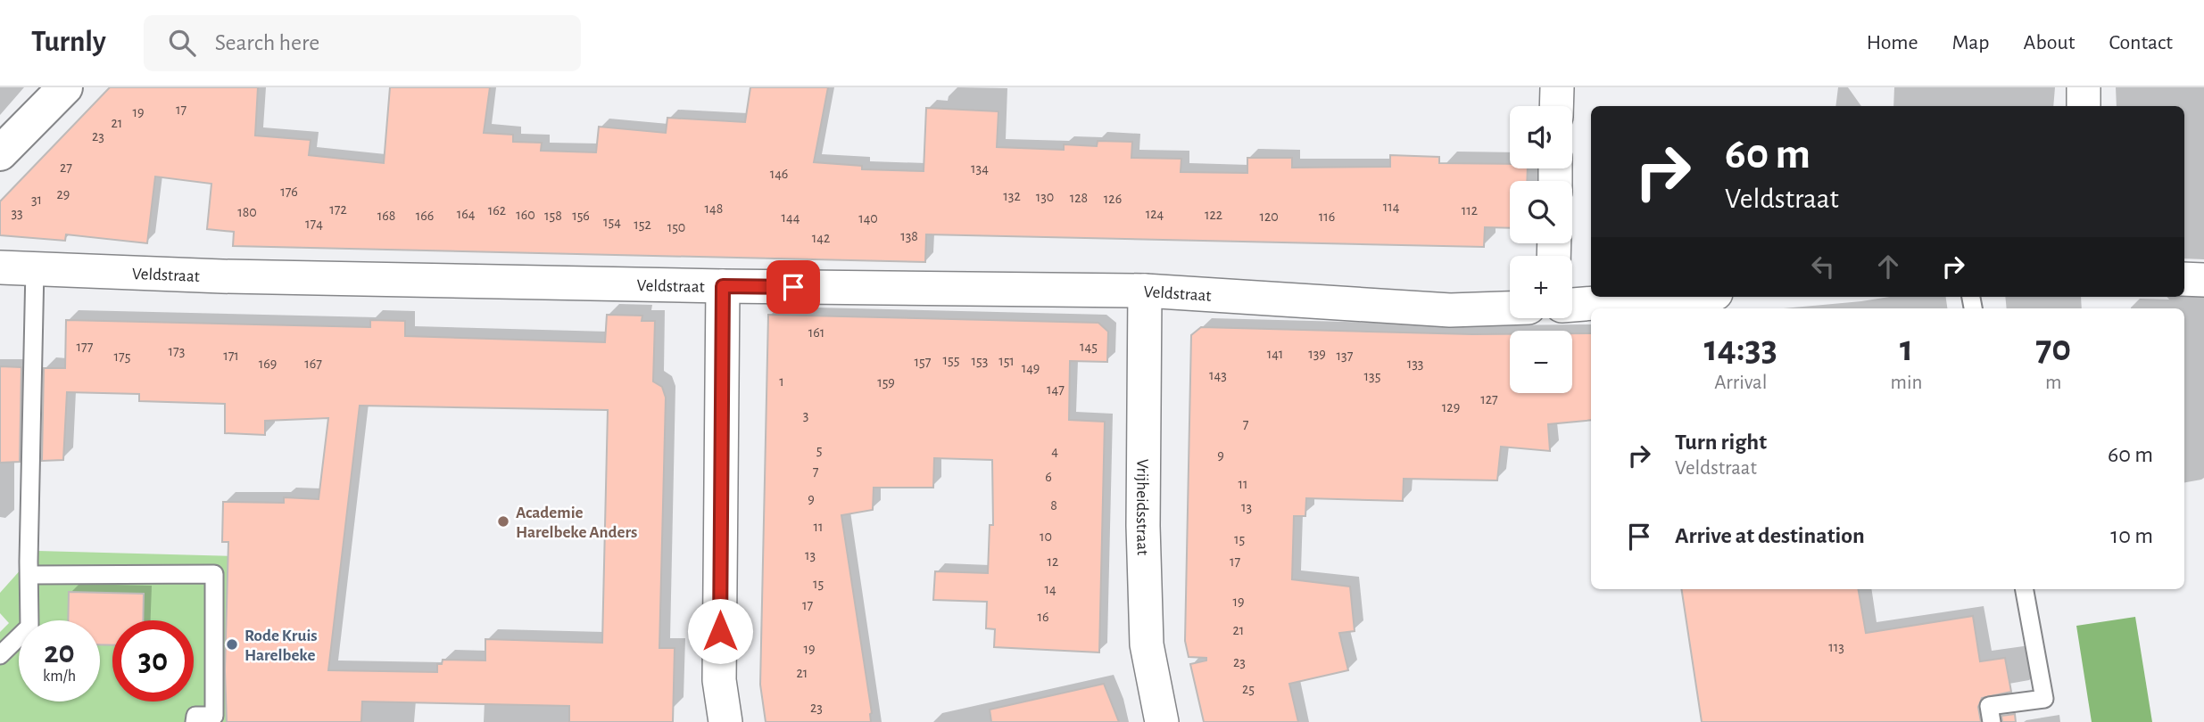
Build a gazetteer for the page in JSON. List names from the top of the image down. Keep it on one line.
{"streets":{"street":["Veldstraat","Vrijheidsstraat"]},"crossings":[["Veldstraat","Vrijheidsstraat"]],"places":["Academie Harelbeke Anders","Rode Kruis Harelbeke"],"house_numbers":["17","19","21","23","27","134","146","176","29","132","130","128","126","31","114","148","172","162","112","180","33","164","124","160","122","168","166","158","156","120","116","144","140","154","174","152","150","138","142","161","177","145","173","141","139","171","137","175","155","153","151","157","169","167","133","149","143","135","1","159","147","127","129","3","7","5","4","9","7","6","11","9","8","13","11","10","15","13","12","17","15","14","19","17","16","21","113","19","23","21","25","23"],"page":{"header":"Turnly","search":"Search here","nav":["Home","Map","About","Contact"],"map_buttons":["+","−"],"turn":["60 m","Veldstraat"],"eta":["14:33","Arrival","1","min","70","m"],"list":[{"name":"Turn right","note":"Veldstraat","value":"60 m"},{"name":"Arrive at destination","value":"10 m"}],"speed":"20 km/h","limit":"30"}}
